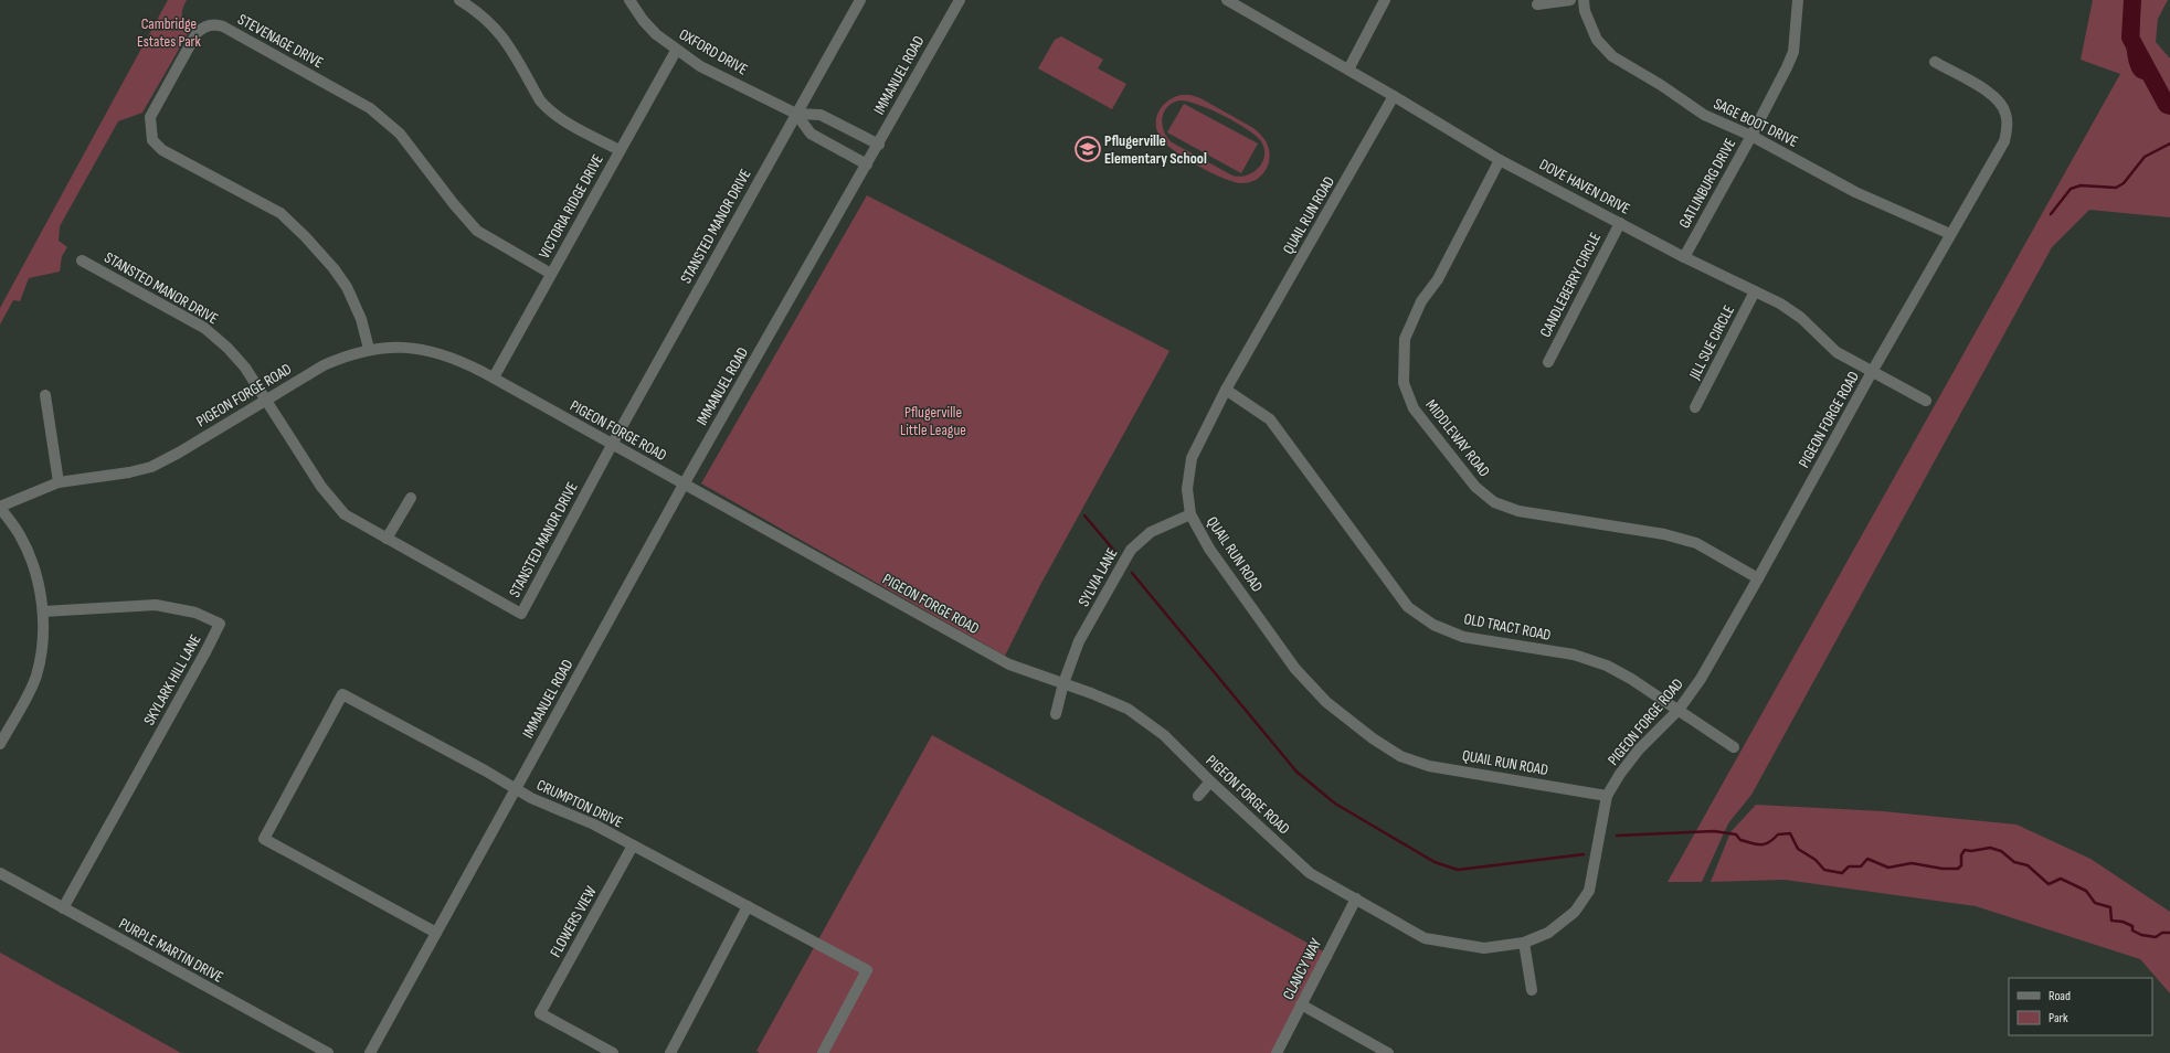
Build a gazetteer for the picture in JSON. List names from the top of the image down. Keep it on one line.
{"streets":{"street":["STEVENAGE DRIVE","OXFORD DRIVE","IMMANUEL ROAD","SAGE BOOT DRIVE","GATLINBURG DRIVE","DOVE HAVEN DRIVE","VICTORIA RIDGE DRIVE","QUAIL RUN ROAD","STANSTED MANOR DRIVE","CANDLEBERRY CIRCLE","JILL SUE CIRCLE","PIGEON FORGE ROAD","MIDDLEWAY ROAD","SYLVIA LANE","OLD TRACT ROAD","SKYLARK HILL LANE","CRUMPTON DRIVE","FLOWERS VIEW","PURPLE MARTIN DRIVE","CLANCY WAY"]},"crossings":[["STEVENAGE DRIVE","VICTORIA RIDGE DRIVE"],["STEVENAGE DRIVE","PIGEON FORGE ROAD"],["OXFORD DRIVE","VICTORIA RIDGE DRIVE"],["OXFORD DRIVE","STANSTED MANOR DRIVE"],["IMMANUEL ROAD","PIGEON FORGE ROAD"],["IMMANUEL ROAD","CRUMPTON DRIVE"],["SAGE BOOT DRIVE","GATLINBURG DRIVE"],["SAGE BOOT DRIVE","PIGEON FORGE ROAD"],["GATLINBURG DRIVE","DOVE HAVEN DRIVE"],["DOVE HAVEN DRIVE","QUAIL RUN ROAD"],["DOVE HAVEN DRIVE","CANDLEBERRY CIRCLE"],["DOVE HAVEN DRIVE","JILL SUE CIRCLE"],["DOVE HAVEN DRIVE","PIGEON FORGE ROAD"],["DOVE HAVEN DRIVE","MIDDLEWAY ROAD"],["VICTORIA RIDGE DRIVE","PIGEON FORGE ROAD"],["QUAIL RUN ROAD","PIGEON FORGE ROAD"],["QUAIL RUN ROAD","SYLVIA LANE"],["QUAIL RUN ROAD","OLD TRACT ROAD"],["STANSTED MANOR DRIVE","PIGEON FORGE ROAD"],["PIGEON FORGE ROAD","MIDDLEWAY ROAD"],["PIGEON FORGE ROAD","SYLVIA LANE"],["PIGEON FORGE ROAD","OLD TRACT ROAD"],["PIGEON FORGE ROAD","CLANCY WAY"],["SKYLARK HILL LANE","PURPLE MARTIN DRIVE"],["CRUMPTON DRIVE","FLOWERS VIEW"]],"parks":["Cambridge Estates Park","Pflugerville Little League"],"places":{"school or university":["Pflugerville Elementary School"]},"legend":["Road","Park"]}
